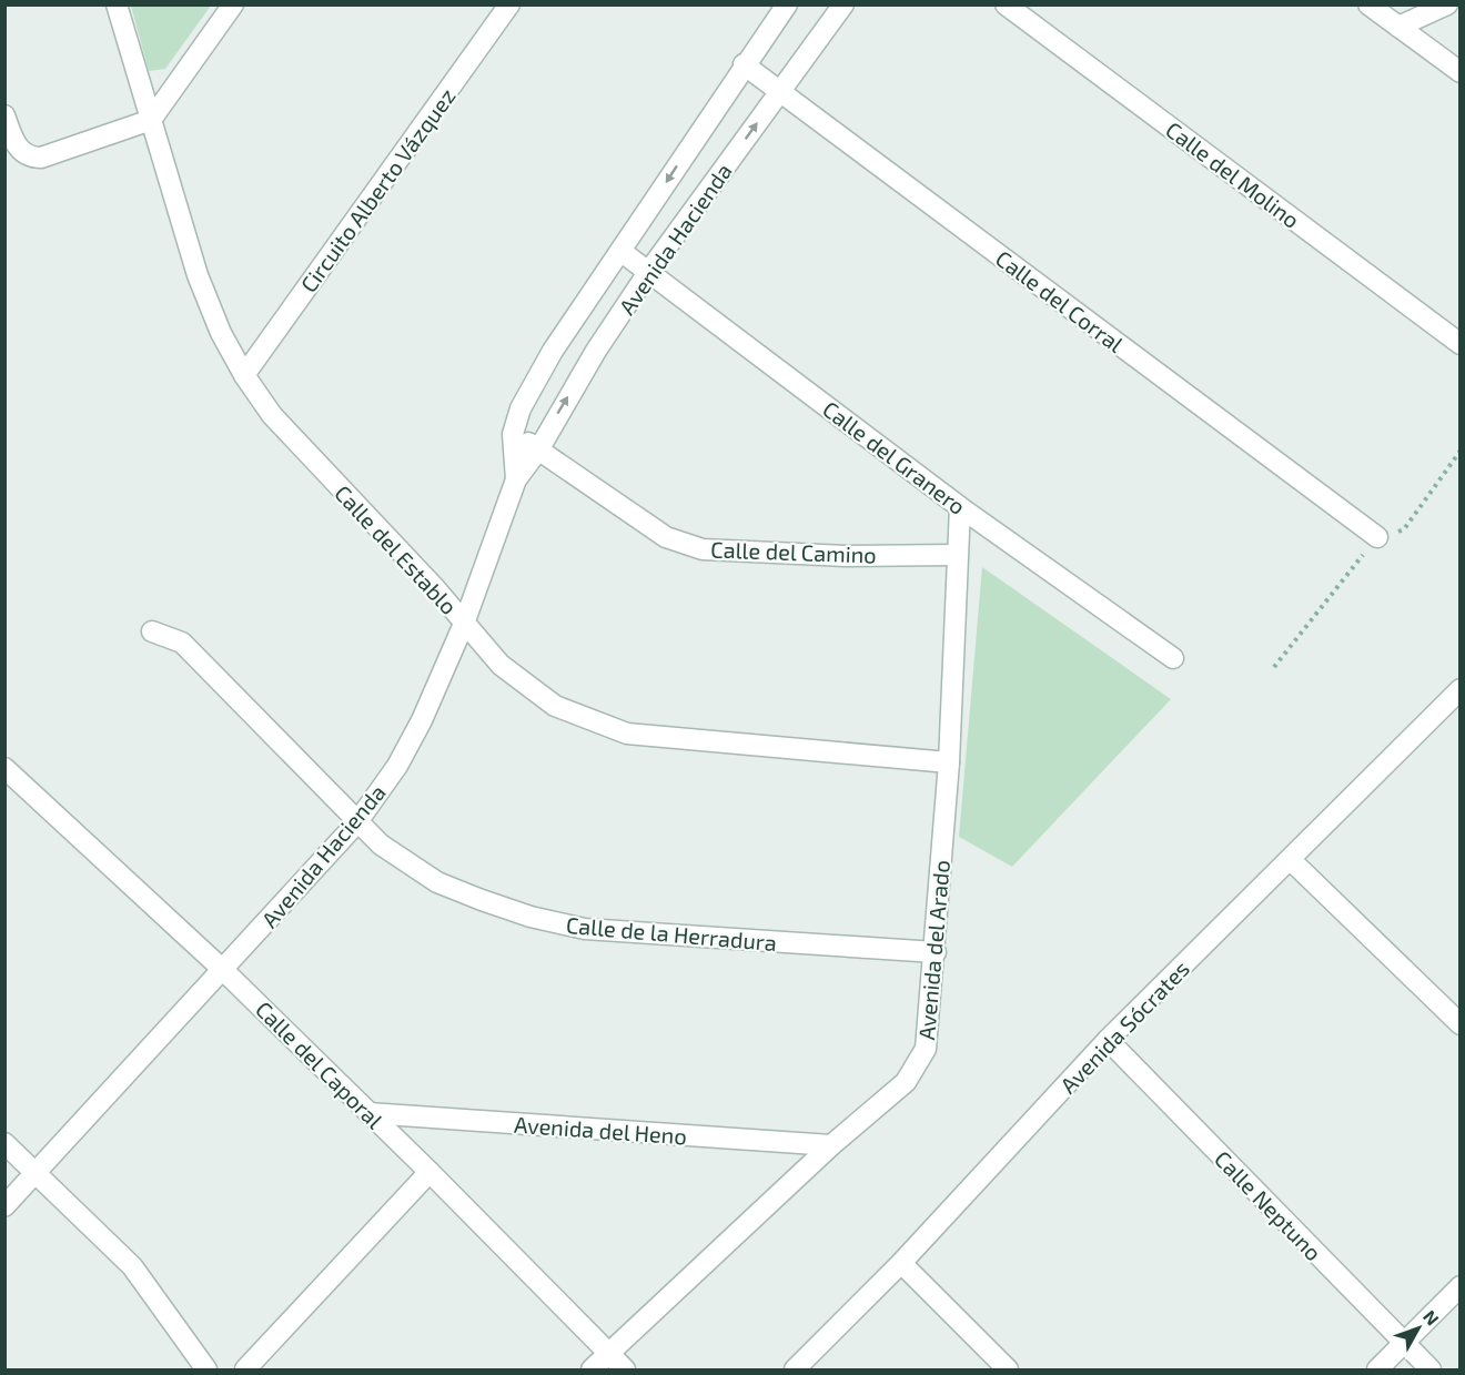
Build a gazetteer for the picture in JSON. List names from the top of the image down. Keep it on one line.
{"streets":{"street":["Calle del Molino","Circuito Alberto Vázquez","Avenida Hacienda","Calle del Corral","Calle del Granero","Calle del Establo","Calle del Camino","Calle de la Herradura","Avenida del Arado","Avenida Sócrates","Calle del Caporal","Avenida del Heno","Calle Neptuno"]},"crossings":[["Circuito Alberto Vázquez","Calle del Establo"],["Avenida Hacienda","Calle del Corral"],["Avenida Hacienda","Calle del Granero"],["Avenida Hacienda","Calle del Establo"],["Avenida Hacienda","Calle del Camino"],["Avenida Hacienda","Calle de la Herradura"],["Avenida Hacienda","Calle del Caporal"],["Calle del Granero","Avenida del Arado"],["Calle del Establo","Avenida del Arado"],["Calle del Camino","Avenida del Arado"],["Calle de la Herradura","Avenida del Arado"],["Avenida del Arado","Calle del Caporal"],["Avenida del Arado","Avenida del Heno"],["Avenida Sócrates","Calle Neptuno"],["Calle del Caporal","Avenida del Heno"]],"north":"top right"}
